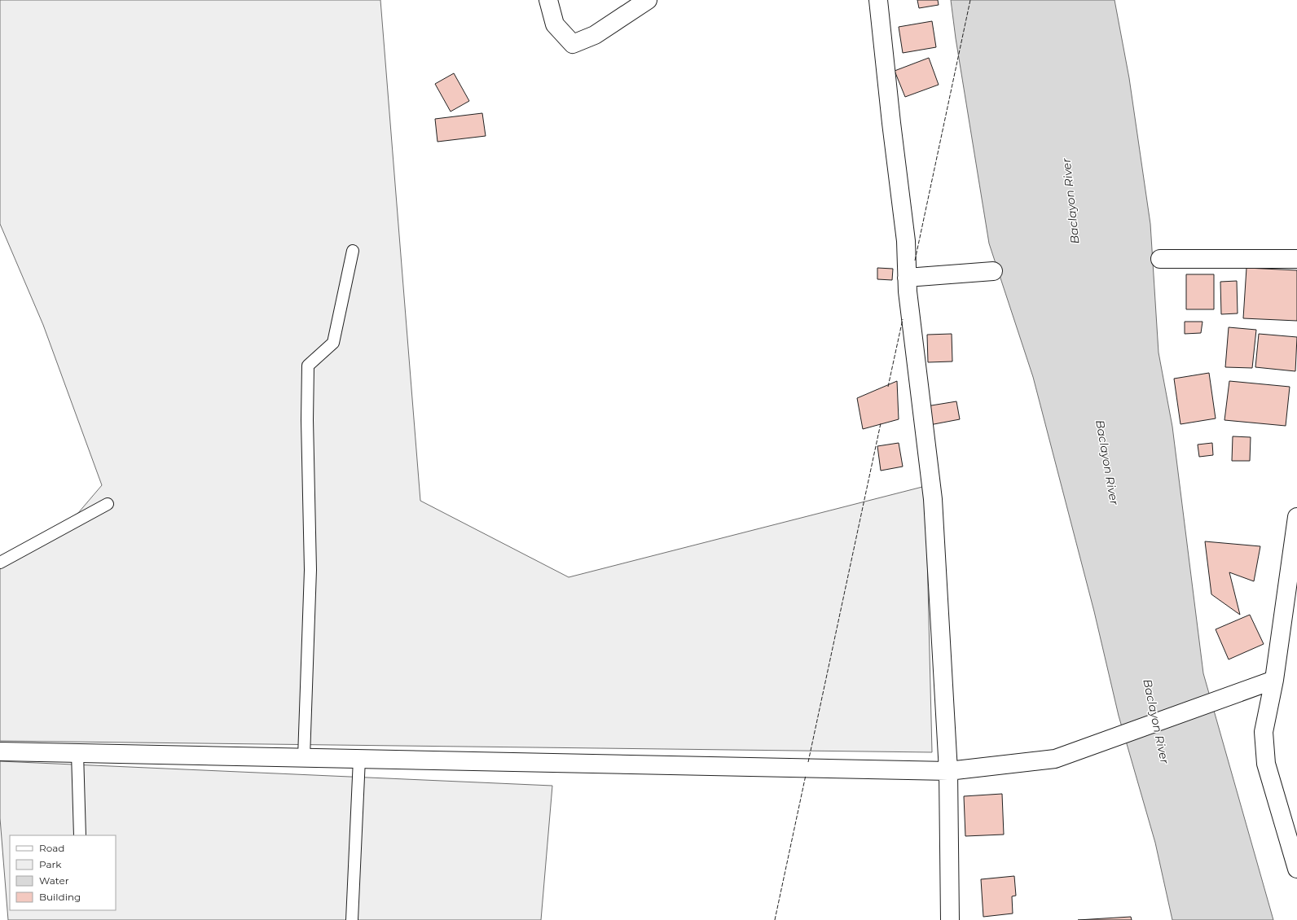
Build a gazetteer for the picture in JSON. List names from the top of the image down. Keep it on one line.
{"water":["Baclayon River"],"legend":["Road","Park","Water","Building"]}
